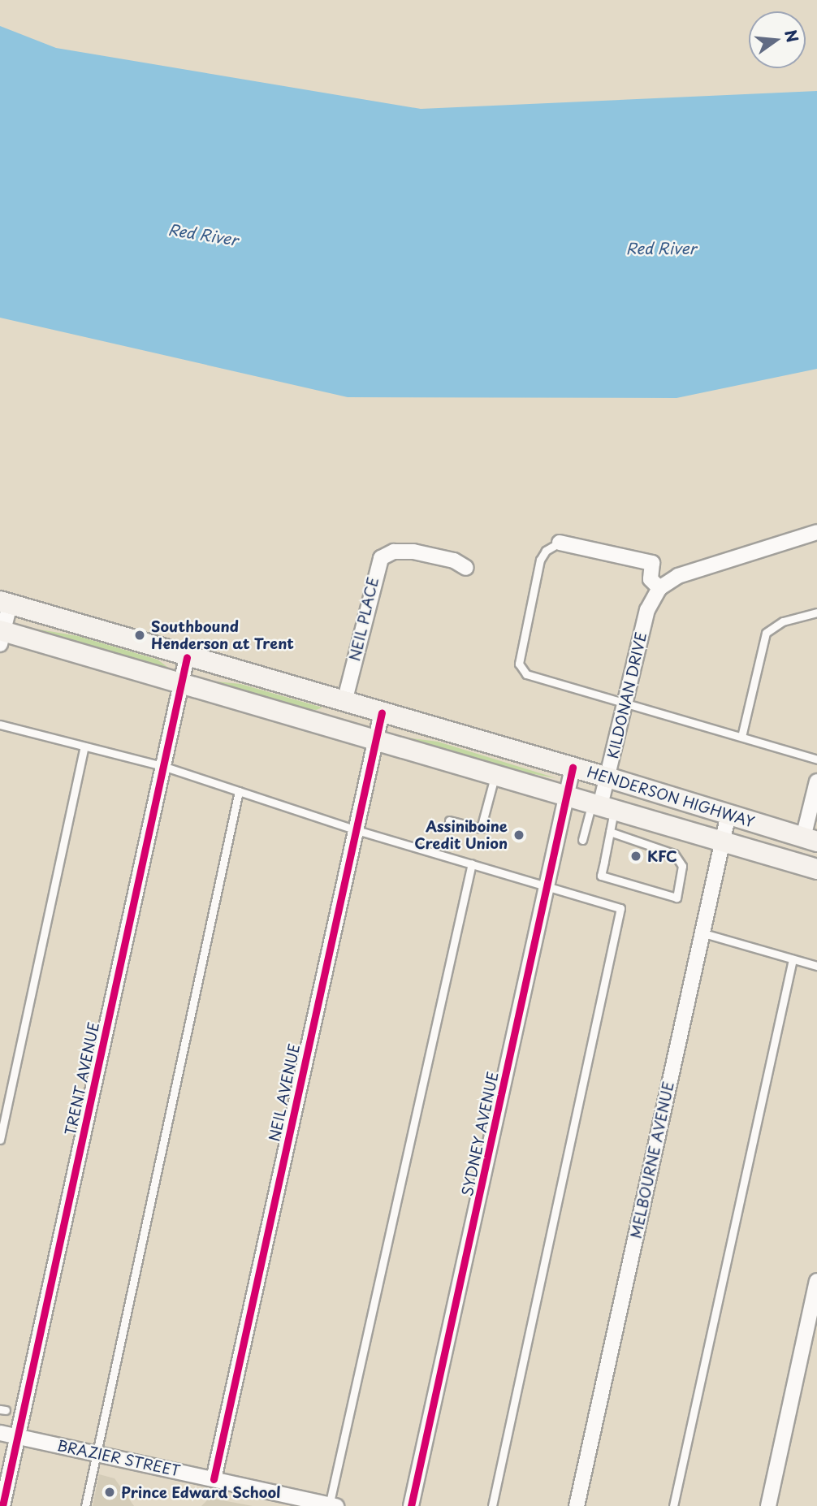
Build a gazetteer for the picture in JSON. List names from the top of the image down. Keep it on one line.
{"streets":{"main road":["HENDERSON HIGHWAY"],"street":["NEIL PLACE","KILDONAN DRIVE","TRENT AVENUE","NEIL AVENUE","SYDNEY AVENUE","MELBOURNE AVENUE","BRAZIER STREET"]},"crossings":[["NEIL PLACE","HENDERSON HIGHWAY"],["KILDONAN DRIVE","HENDERSON HIGHWAY"],["HENDERSON HIGHWAY","TRENT AVENUE"],["HENDERSON HIGHWAY","NEIL AVENUE"],["HENDERSON HIGHWAY","SYDNEY AVENUE"],["HENDERSON HIGHWAY","MELBOURNE AVENUE"],["TRENT AVENUE","BRAZIER STREET"],["NEIL AVENUE","BRAZIER STREET"]],"water":["Red River"],"places":["Southbound Henderson at Trent","Assiniboine Credit Union","KFC","Prince Edward School"],"north":"right"}
